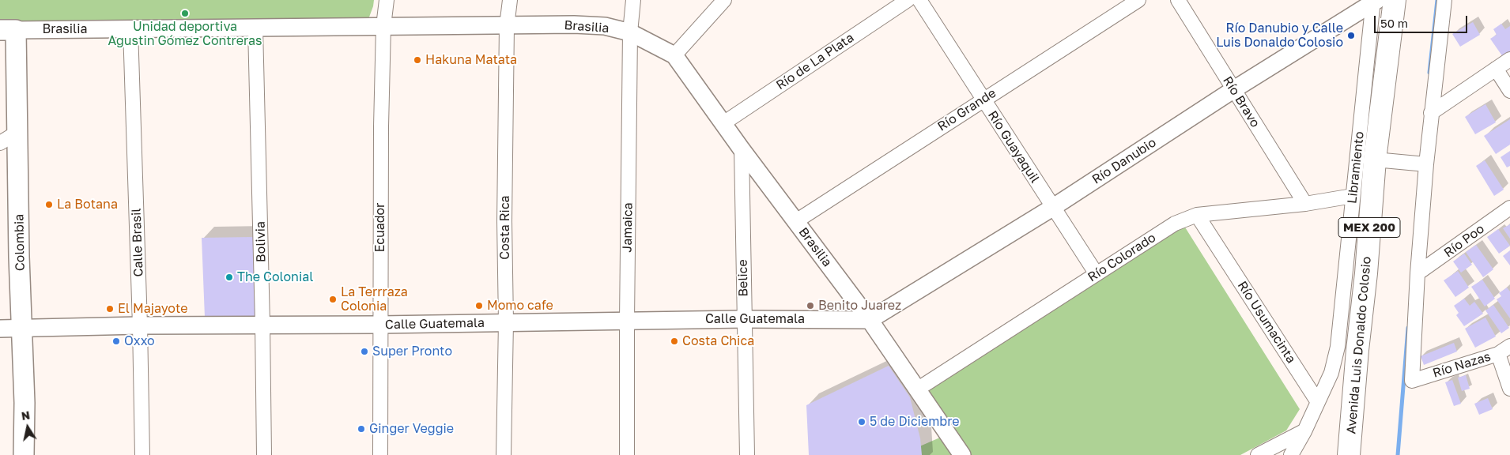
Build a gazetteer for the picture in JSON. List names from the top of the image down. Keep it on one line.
{"streets":{"main road":["MEX 200","Colombia","Avenida Luis Donaldo Colosio"],"street":["Brasilia","Río de La Plata","Río Bravo","Río Grande","Río Guayaquil","Río Danubio","Libramiento","Ecuador","Costa Rica","Jamaica","Río Poo","Bolivia","Calle Brasil","Río Colorado","Belice","Calle Guatemala","Río Usumacinta","Río Nazas"]},"crossings":[["Brasilia","Río de La Plata"],["Brasilia","Río Grande"],["Brasilia","Río Danubio"],["Brasilia","Ecuador"],["Brasilia","Costa Rica"],["Brasilia","Jamaica"],["Brasilia","Bolivia"],["Brasilia","Colombia"],["Brasilia","Calle Brasil"],["Brasilia","Río Colorado"],["Brasilia","Belice"],["Brasilia","Calle Guatemala"],["Río Bravo","Río Danubio"],["Río Bravo","Río Colorado"],["Río Grande","Río Guayaquil"],["Río Guayaquil","Río Danubio"],["Río Guayaquil","Río Colorado"],["Río Danubio","Libramiento"],["Río Danubio","Calle Guatemala"],["Libramiento","Río Colorado"],["Libramiento","Río Usumacinta"],["Ecuador","Calle Guatemala"],["Costa Rica","Calle Guatemala"],["Jamaica","Calle Guatemala"],["Río Poo","Río Nazas"],["Bolivia","Calle Guatemala"],["Colombia","Calle Guatemala"],["Calle Brasil","Calle Guatemala"],["Río Colorado","Río Usumacinta"],["Belice","Calle Guatemala"]],"places":["Unidad deportiva Agustin Gómez Contreras","Río Danubio y Calle Luis Donaldo Colosio","Hakuna Matata","La Botana","The Colonial","La Terrraza Colonia","Momo cafe","Benito Juarez","El Majayote","Oxxo","Costa Chica","Super Pronto","5 de Diciembre","Ginger Veggie"],"scale_bar":"50 m","north":"top"}
